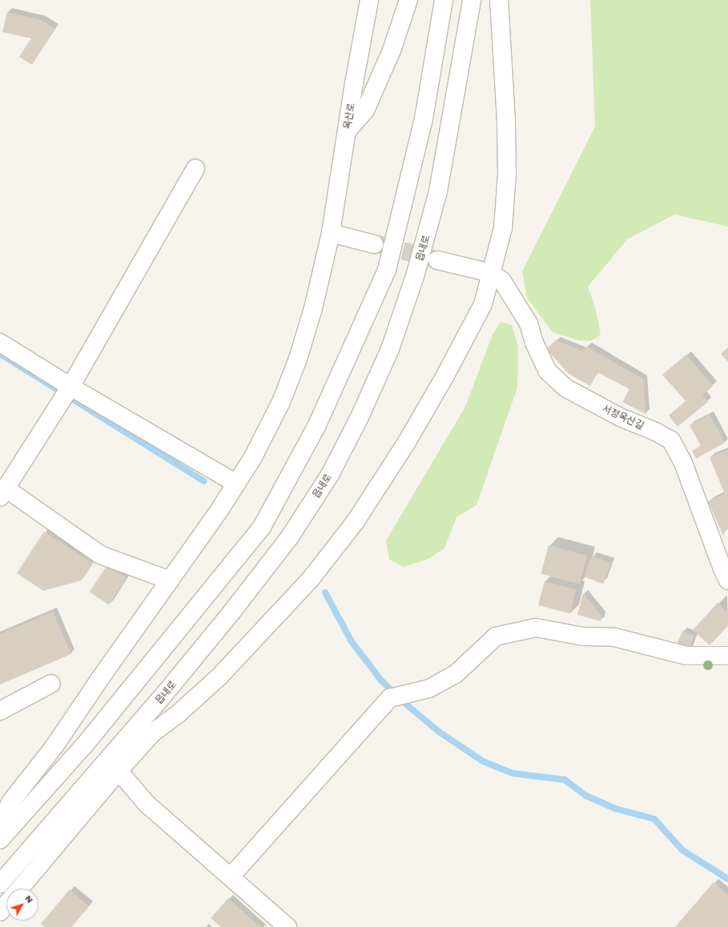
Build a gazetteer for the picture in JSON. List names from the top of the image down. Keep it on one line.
{"streets":{"street":["옥산로","읍내로","서정옥산길"]},"north":"top right"}
